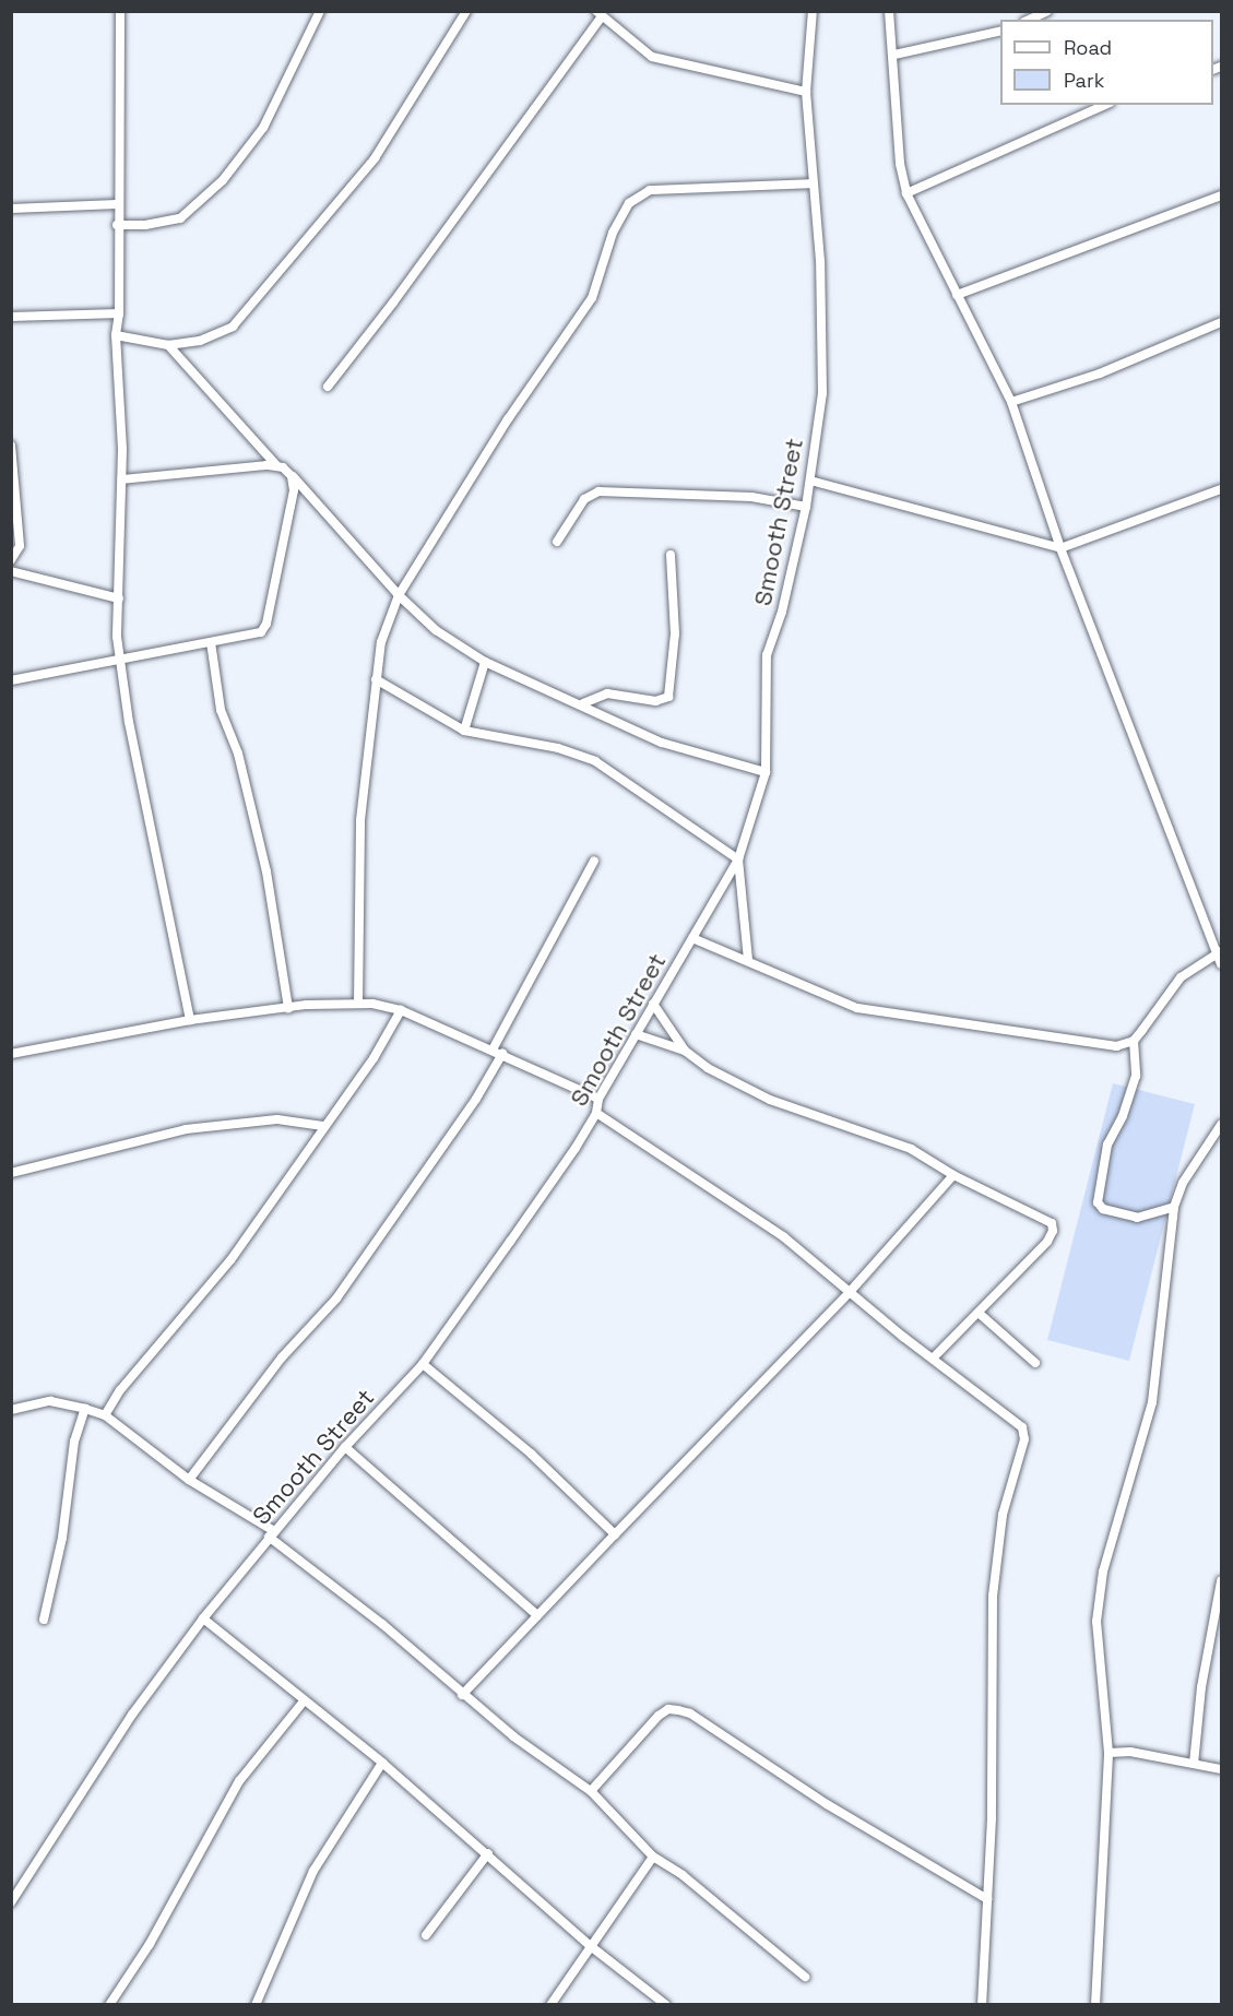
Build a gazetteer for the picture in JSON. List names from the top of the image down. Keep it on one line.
{"streets":{"street":["Smooth Street"]},"legend":["Road","Park"]}
